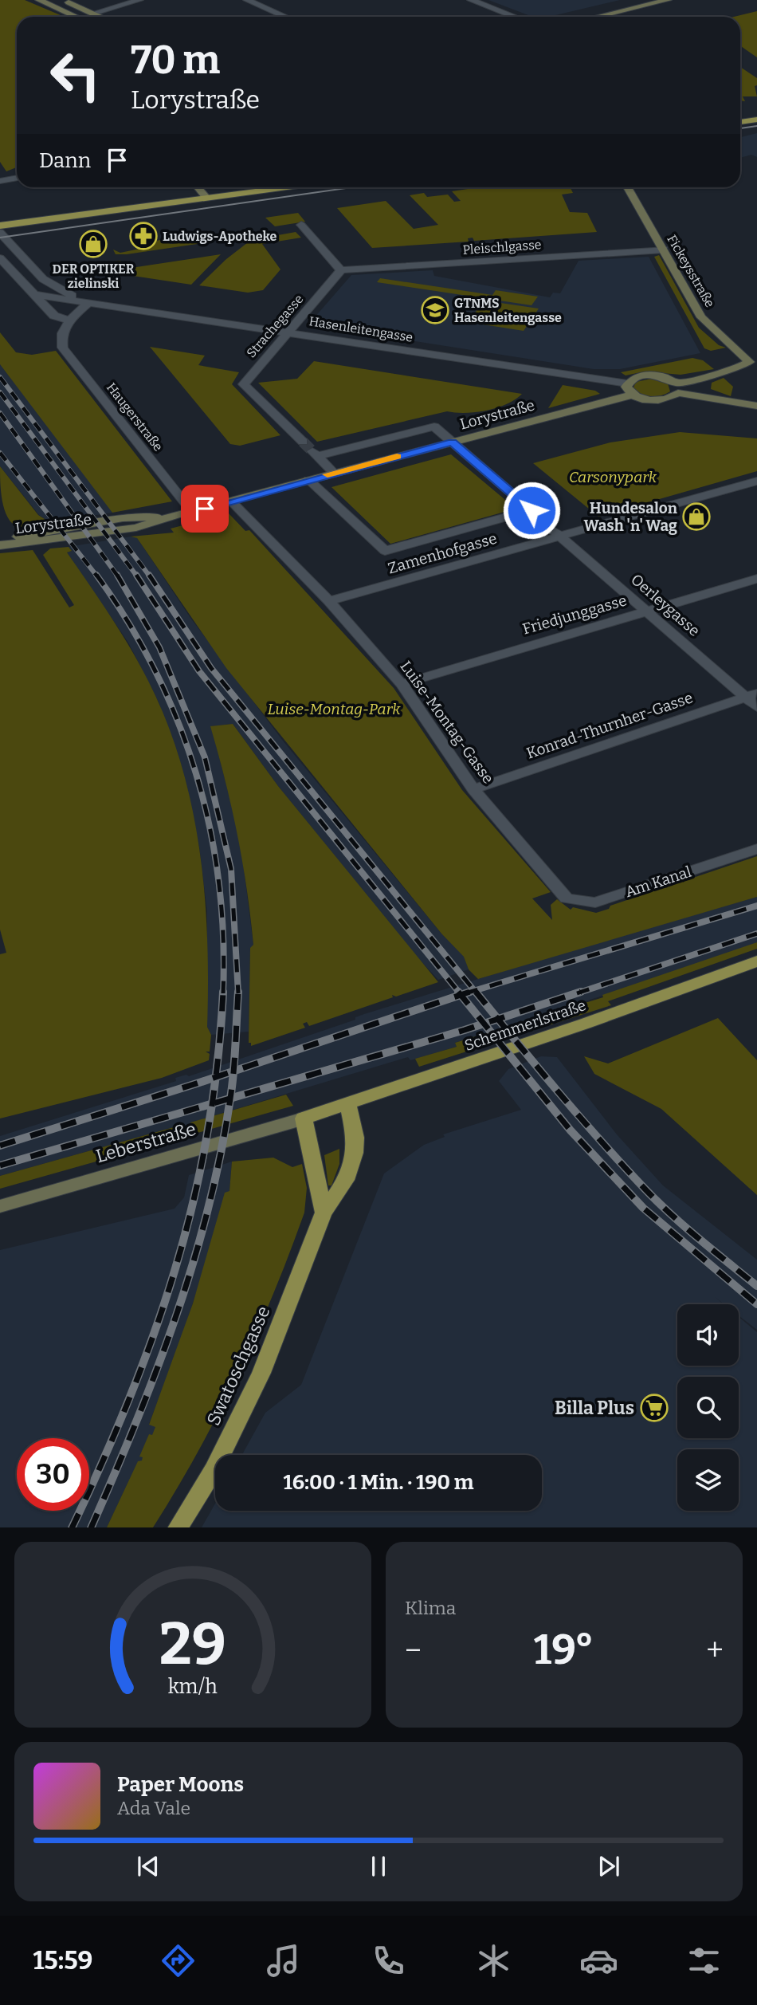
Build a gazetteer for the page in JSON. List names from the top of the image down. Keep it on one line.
{"streets":{"main road":["Schemmerlstraße","Swatoschgasse"],"street":["Pleischlgasse","Fickeysstraße","Strachegasse","Hasenleitengasse","Lorystraße","Haugerstraße","Zamenhofgasse","Oerleygasse","Friedjunggasse","Luise-Montag-Gasse","Konrad-Thurnher-Gasse","Am Kanal","Leberstraße"]},"crossings":[["Pleischlgasse","Fickeysstraße"],["Pleischlgasse","Strachegasse"],["Strachegasse","Hasenleitengasse"],["Lorystraße","Haugerstraße"],["Lorystraße","Luise-Montag-Gasse"],["Zamenhofgasse","Oerleygasse"],["Zamenhofgasse","Luise-Montag-Gasse"],["Oerleygasse","Friedjunggasse"],["Oerleygasse","Konrad-Thurnher-Gasse"],["Friedjunggasse","Luise-Montag-Gasse"],["Luise-Montag-Gasse","Konrad-Thurnher-Gasse"],["Luise-Montag-Gasse","Am Kanal"],["Schemmerlstraße","Leberstraße"],["Schemmerlstraße","Swatoschgasse"]],"parks":["Carsonypark","Luise-Montag-Park"],"places":{"pharmacy":["Ludwigs-Apotheke"],"shop":["DER OPTIKER zielinski","Hundesalon Wash 'n' Wag"],"school or university":["GTNMS Hasenleitengasse"],"supermarket":["Billa Plus"]},"page":{"turn":["70 m","Lorystraße"],"then":"Dann","limit":"30","trip":"16:00 · 1 Min. · 190 m","tile":"Klima","heat":["−","19°","+"],"song":["Paper Moons","Ada Vale"],"tabs":"15:59","gauge":["29","km/h"]}}
